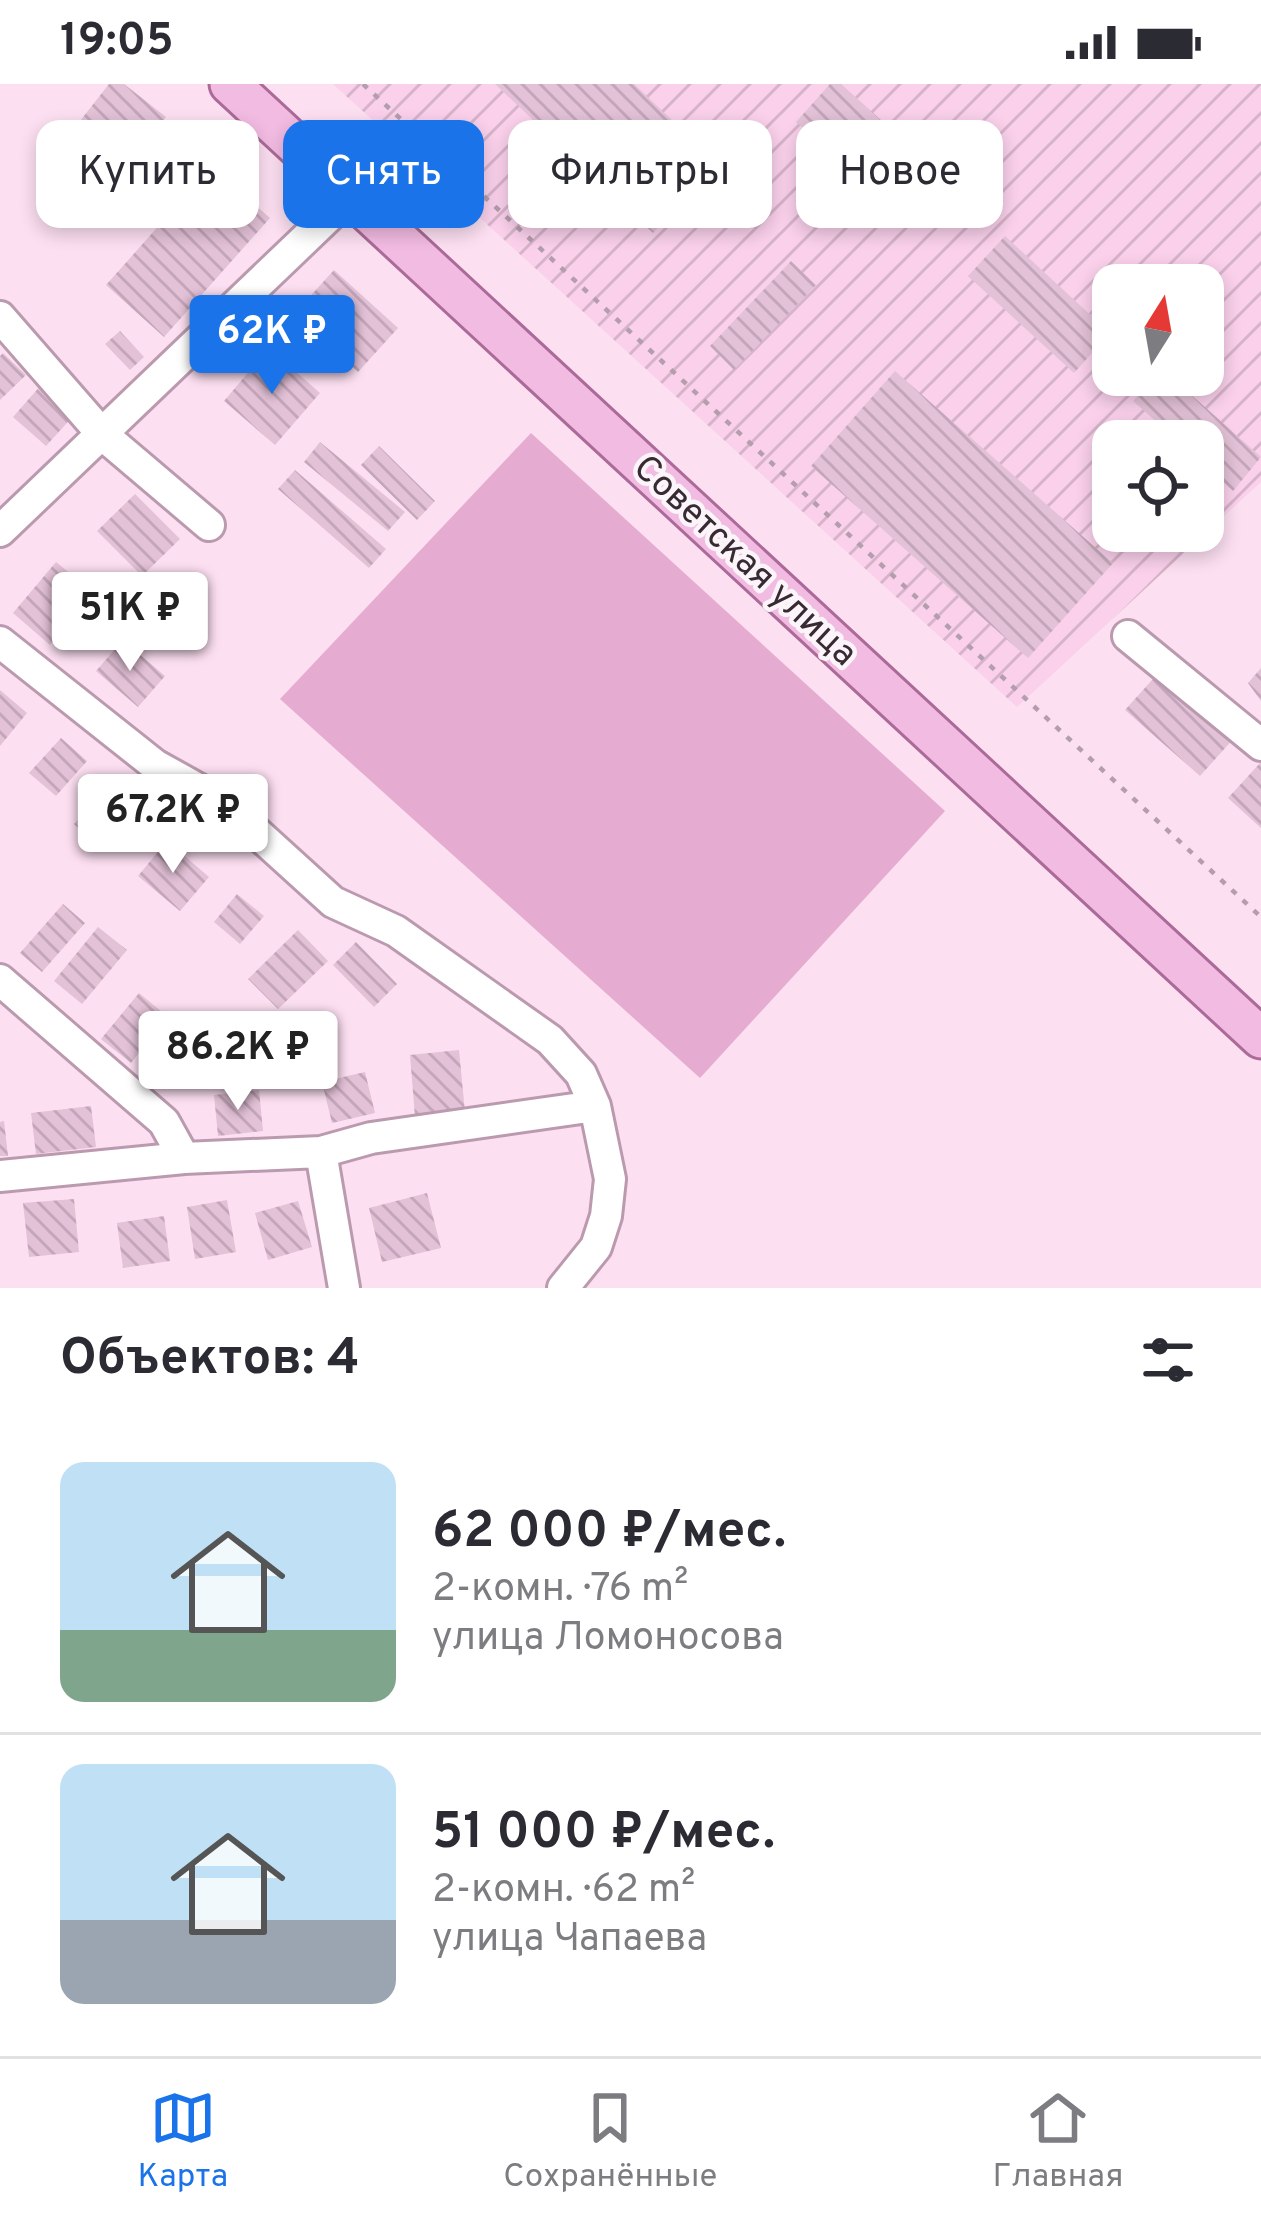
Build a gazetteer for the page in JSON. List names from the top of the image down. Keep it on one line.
{"streets":{"main road":["Советская улица"]},"north":"top","page":{"status":"19:05","chip":["Купить","Снять","Фильтры","Новое"],"price":["62K ₽","51K ₽","67.2K ₽","86.2K ₽"],"heading":"Объектов: 4","list":[{"name":"62 000 ₽/мес.","note":"2-комн. · 76 m² · улица Ломоносова"},{"name":"51 000 ₽/мес.","note":"2-комн. · 62 m² · улица Чапаева"}],"tabs":["Карта","Сохранённые","Главная"]}}
